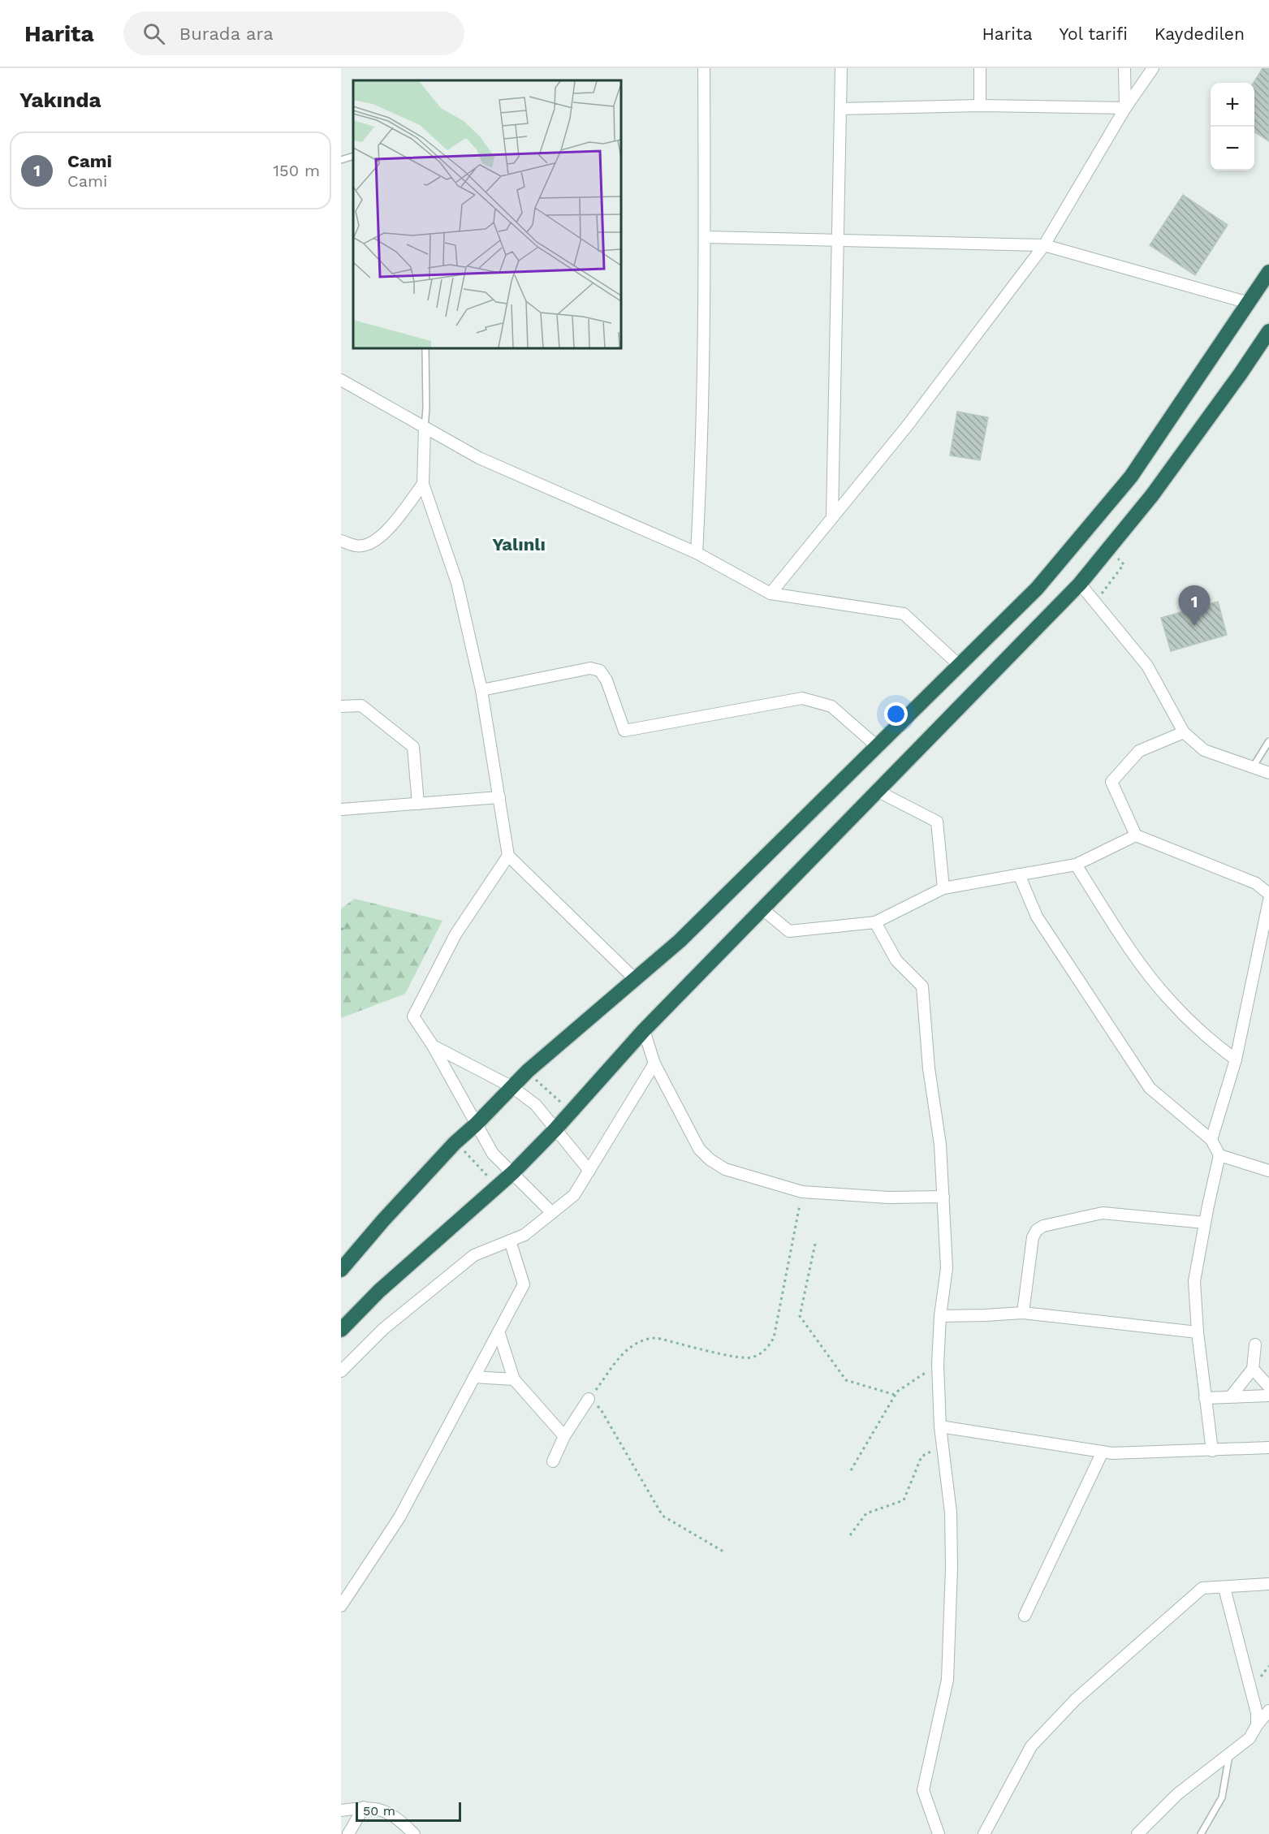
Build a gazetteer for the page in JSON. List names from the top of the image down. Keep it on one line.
{"districts":["Yalınlı"],"scale_bar":"50 m","page":{"header":"Harita","search":"Burada ara","nav":["Harita","Yol tarifi","Kaydedilen"],"heading":"Yakında","map_buttons":["+","−"],"list":[{"mark":"1","name":"Cami","note":"Cami","value":"150 m"}],"pins":"1","scale":"50 m"}}
